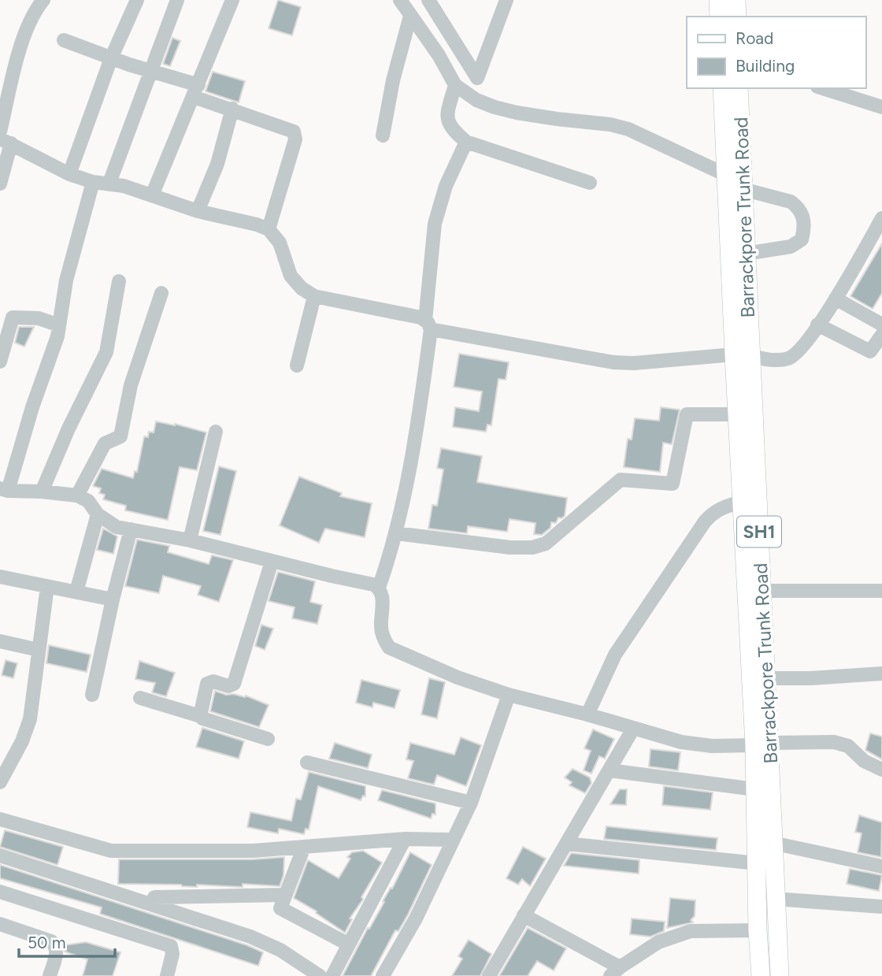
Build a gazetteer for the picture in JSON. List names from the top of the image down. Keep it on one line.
{"streets":{"main road":["Barrackpore Trunk Road","SH1"]},"legend":["Road","Building"],"scale_bar":"50 m"}
